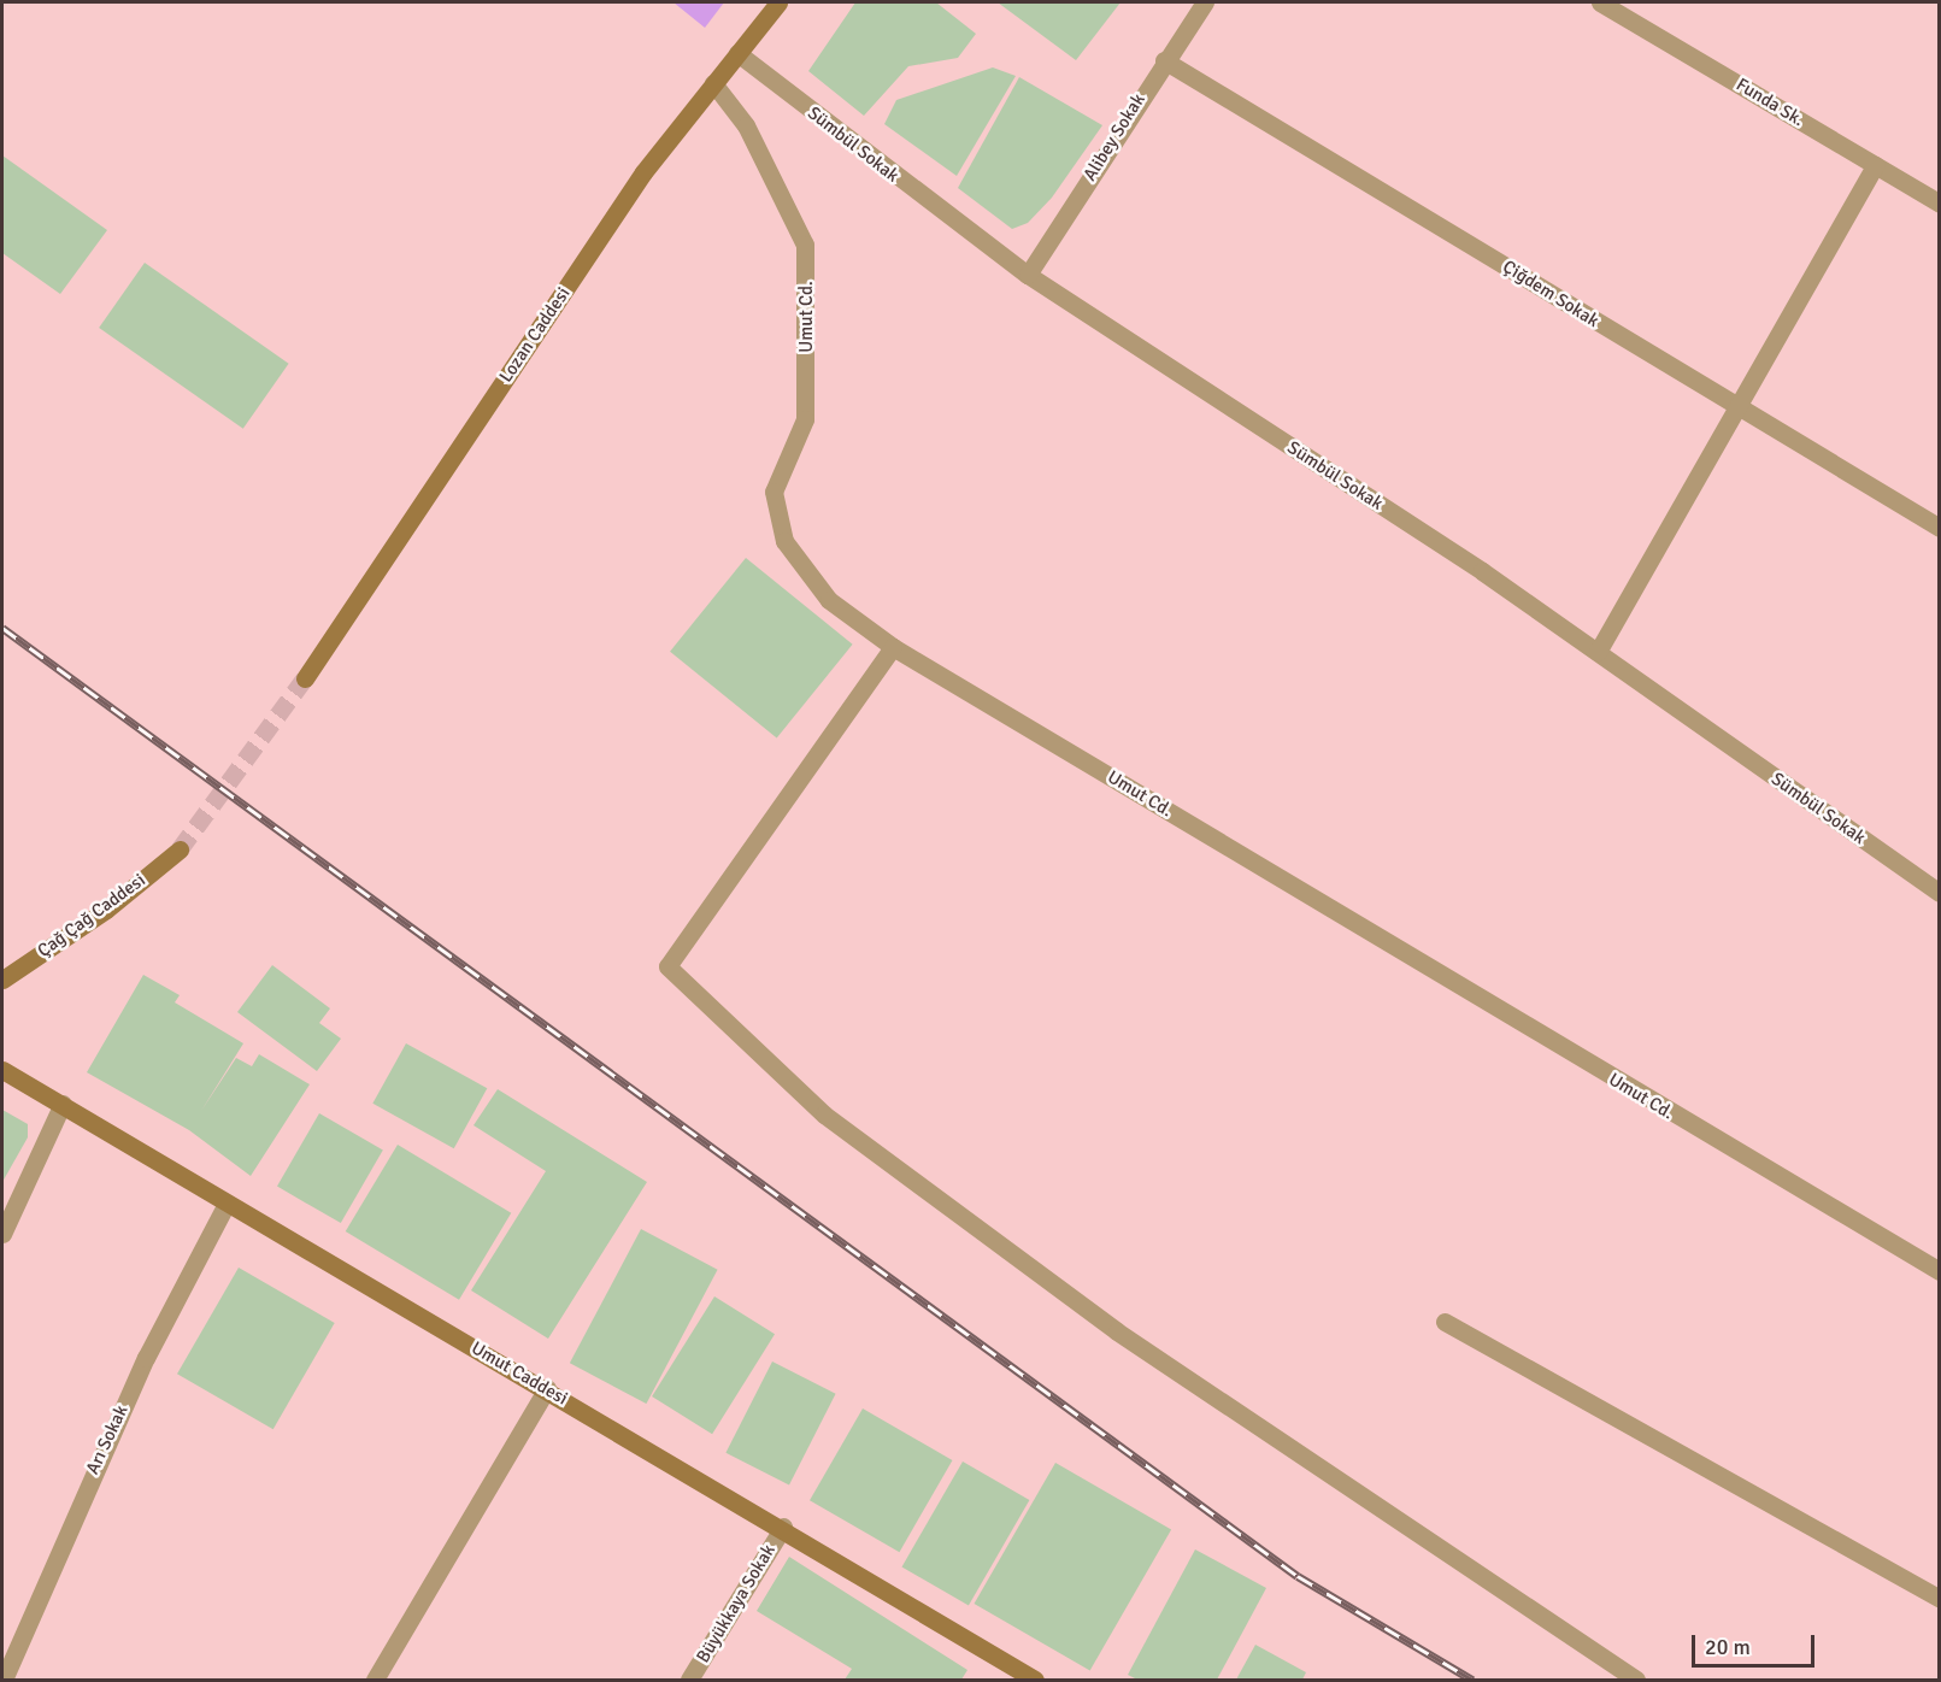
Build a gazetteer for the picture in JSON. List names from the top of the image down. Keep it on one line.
{"streets":{"street":["Funda Sk.","Alibey Sokak","Sümbül Sokak","Çiğdem Sokak","Umut Cd.","Lozan Caddesi","Çağ Çağ Caddesi","Umut Caddesi","Arı Sokak","Büyükkaya Sokak"]},"crossings":[["Alibey Sokak","Sümbül Sokak"],["Alibey Sokak","Çiğdem Sokak"],["Sümbül Sokak","Lozan Caddesi"],["Umut Cd.","Lozan Caddesi"],["Umut Caddesi","Arı Sokak"],["Umut Caddesi","Büyükkaya Sokak"]],"scale_bar":"20 m"}
